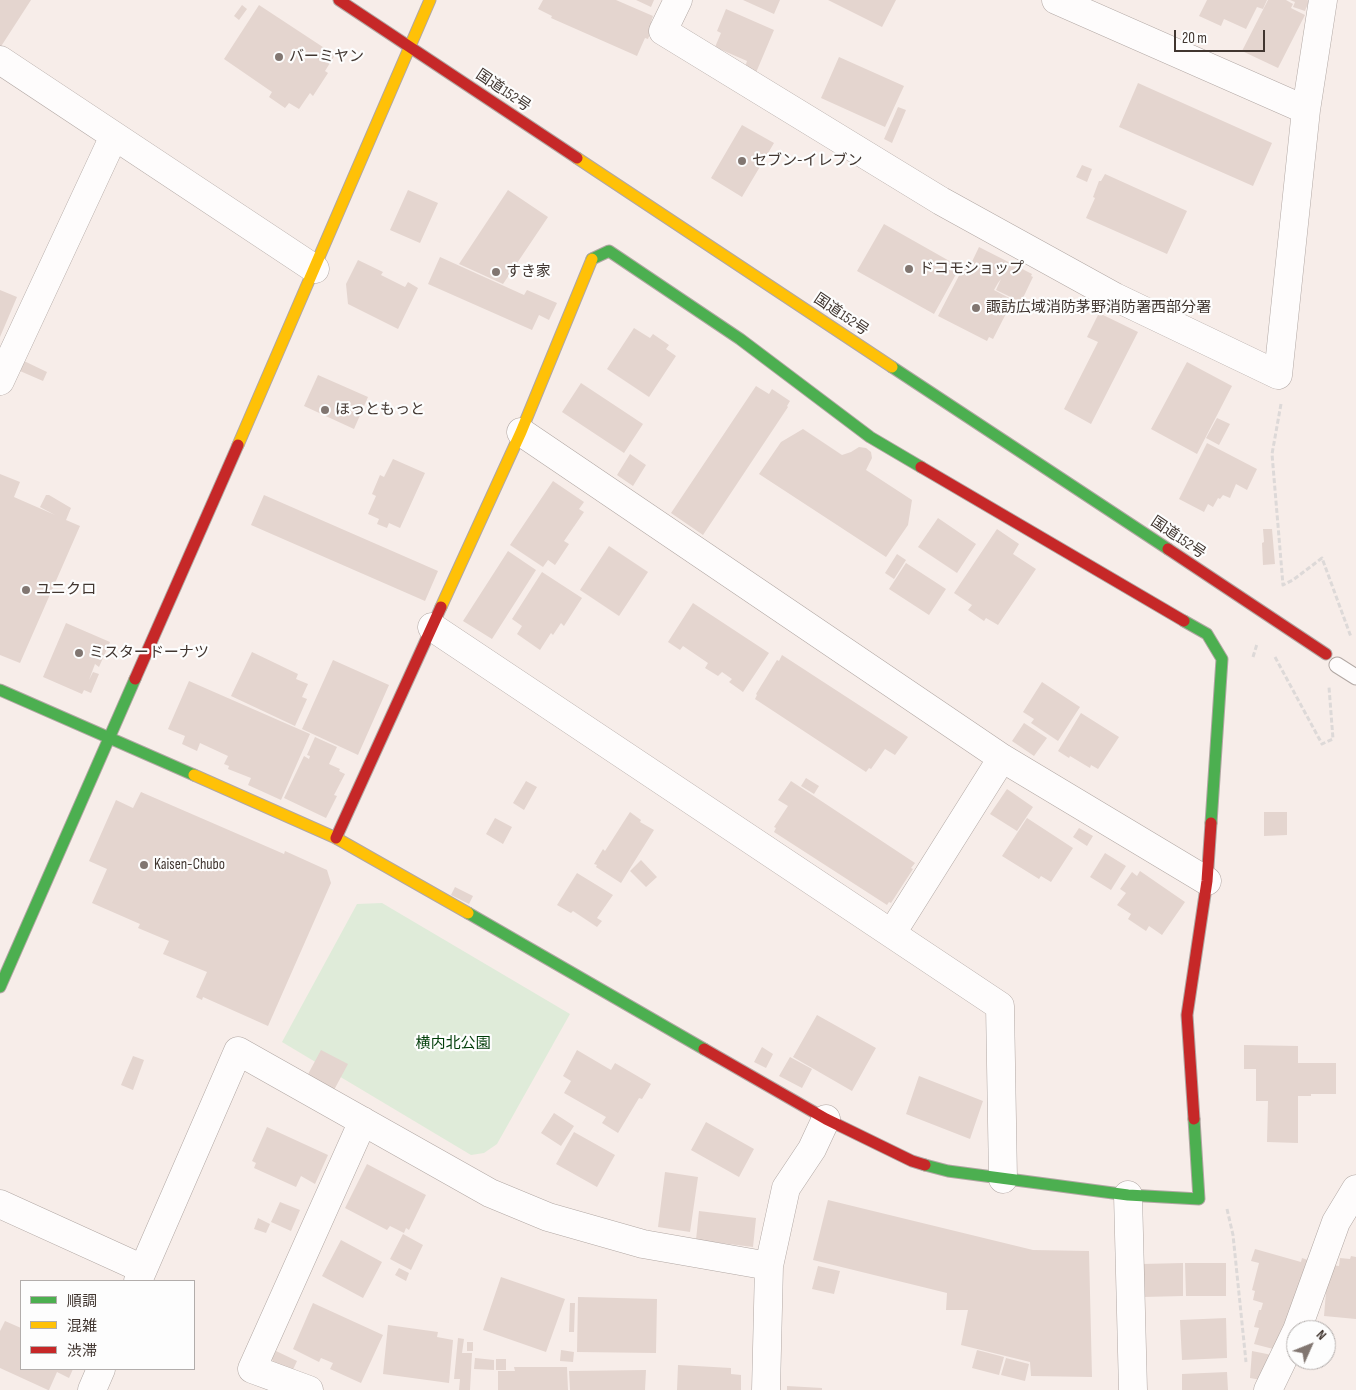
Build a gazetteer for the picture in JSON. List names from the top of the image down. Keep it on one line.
{"streets":{"main road":["国道152号"]},"parks":["横内北公園"],"places":["バーミヤン","セブン-イレブン","ドコモショップ","すき家","諏訪広域消防茅野消防署西部分署","ほっともっと","ユニクロ","ミスタードーナツ","Kaisen-Chubo"],"legend":["順調","混雑","渋滞"],"scale_bar":"20 m","north":"top right"}
